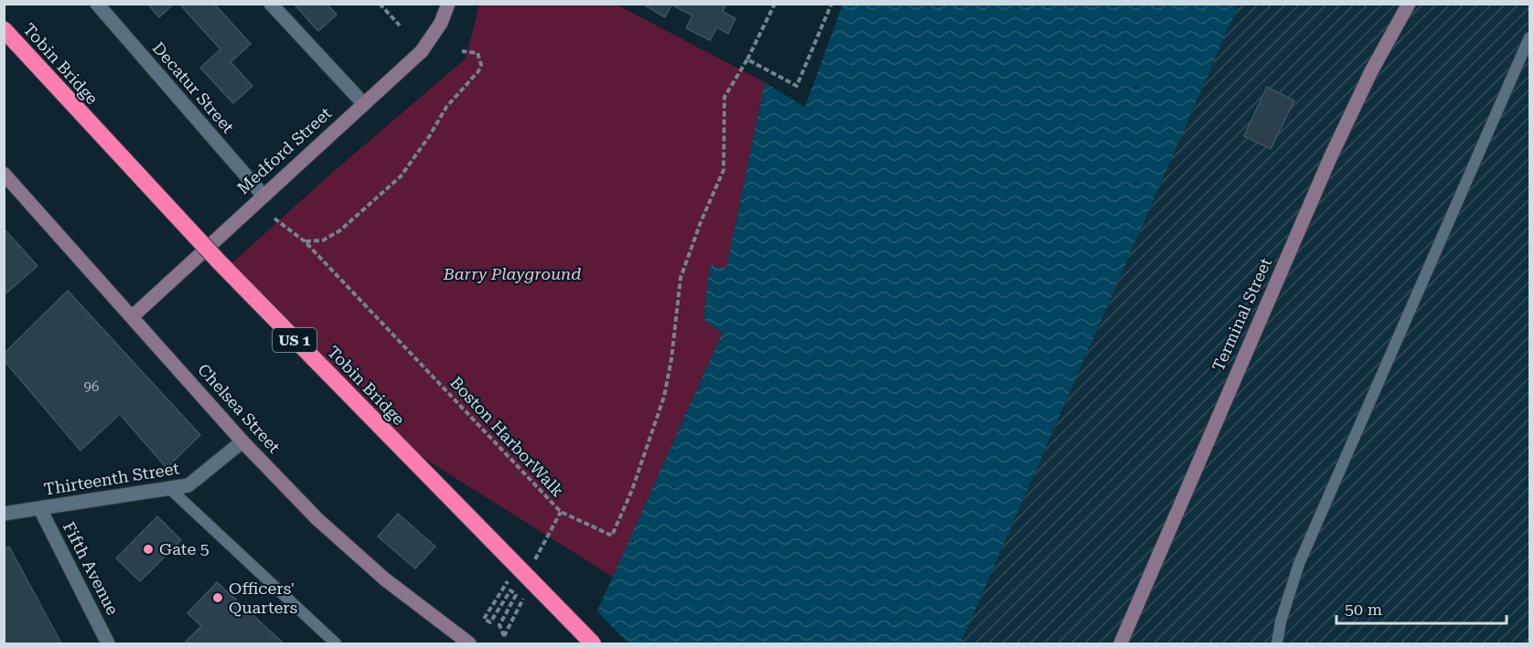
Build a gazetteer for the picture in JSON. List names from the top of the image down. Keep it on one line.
{"streets":{"highway":["Tobin Bridge","US 1"],"main road":["Medford Street","Terminal Street","Chelsea Street"],"street":["Decatur Street","Thirteenth Street","Fifth Avenue"],"path":["Boston HarborWalk"]},"crossings":[["Decatur Street","Medford Street"],["Medford Street","Chelsea Street"],["Chelsea Street","Thirteenth Street"],["Thirteenth Street","Fifth Avenue"]],"parks":["Barry Playground"],"places":["Gate 5","Officers' Quarters"],"house_numbers":["96"],"scale_bar":"50 m"}
